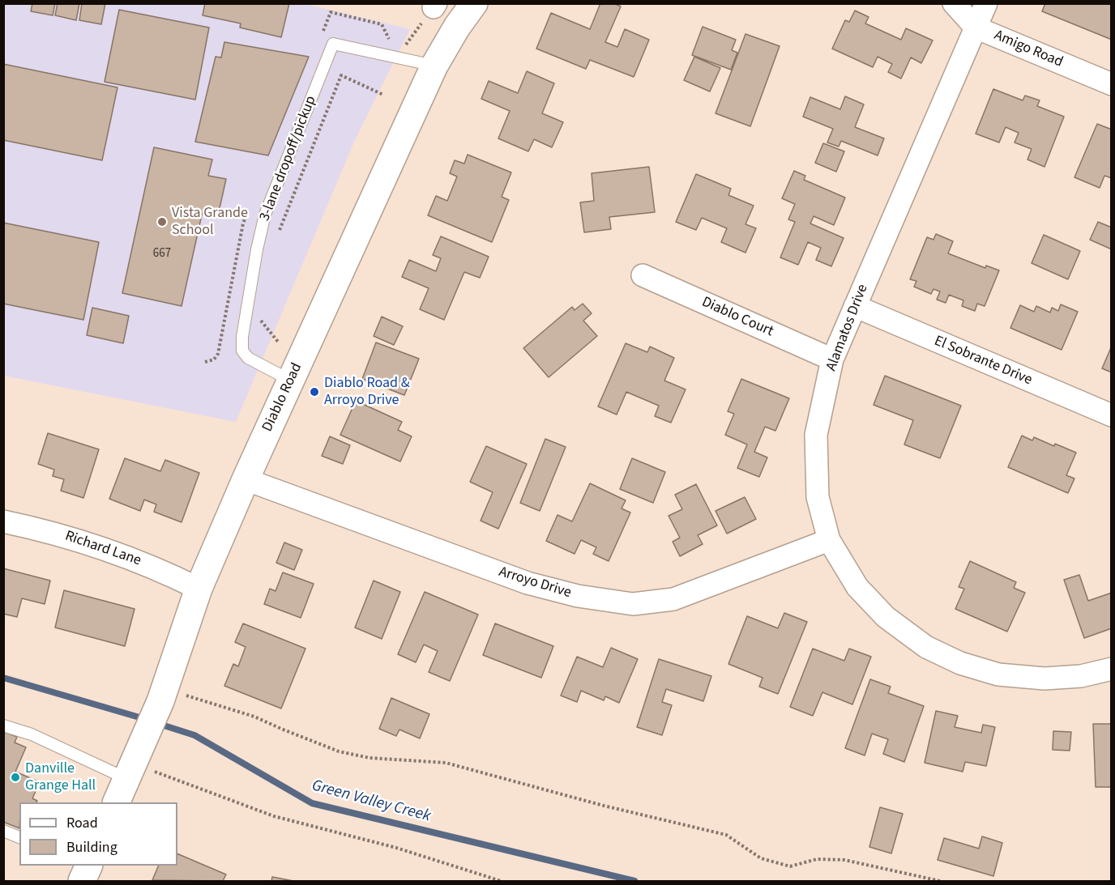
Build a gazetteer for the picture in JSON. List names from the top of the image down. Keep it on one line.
{"streets":{"street":["Amigo Road","Diablo Court","Alamatos Drive","El Sobrante Drive","Diablo Road","Richard Lane","Arroyo Drive"],"lane":["3-lane dropoff/pickup"]},"crossings":[["Amigo Road","Alamatos Drive"],["3-lane dropoff/pickup","Diablo Road"],["Diablo Court","Alamatos Drive"],["Alamatos Drive","El Sobrante Drive"],["Alamatos Drive","Arroyo Drive"],["Diablo Road","Richard Lane"],["Diablo Road","Arroyo Drive"]],"water":["Green Valley Creek"],"places":["Vista Grande School","Diablo Road & Arroyo Drive","Danville Grange Hall"],"house_numbers":["667"],"legend":["Road","Building"]}
